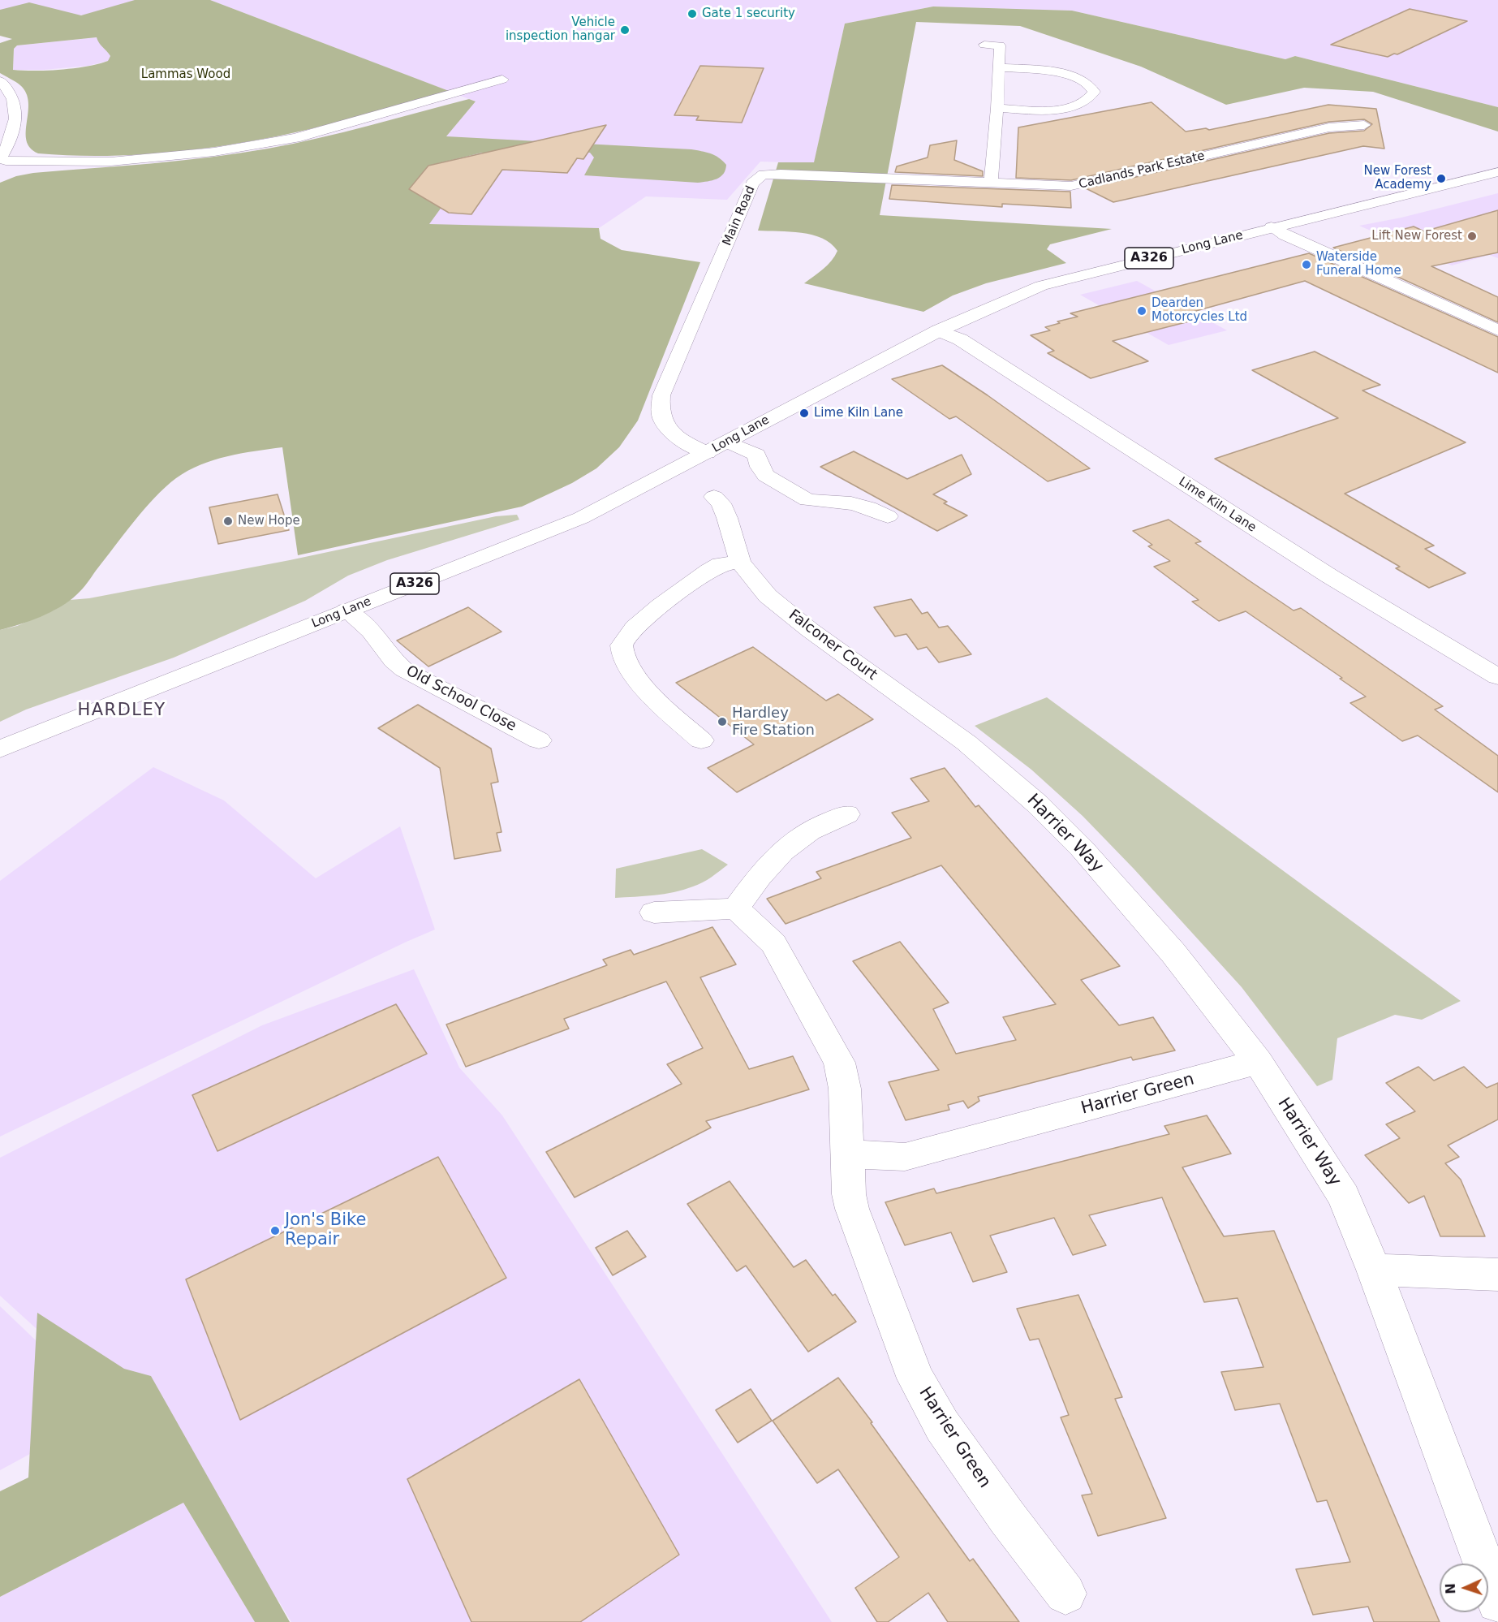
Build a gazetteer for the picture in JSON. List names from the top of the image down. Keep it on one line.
{"streets":{"street":["Cadlands Park Estate","Main Road","Long Lane","A326","Lime Kiln Lane","Falconer Court","Old School Close","Harrier Way","Harrier Green"]},"crossings":[["Cadlands Park Estate","Main Road"],["Main Road","Long Lane"],["Long Lane","Lime Kiln Lane"],["Long Lane","Old School Close"],["Falconer Court","Harrier Way"],["Harrier Way","Harrier Green"]],"districts":["HARDLEY"],"parks":["Lammas Wood"],"places":["Gate 1 security","Vehicle inspection hangar","New Forest Academy","Lift New Forest","Waterside Funeral Home","Dearden Motorcycles Ltd","Lime Kiln Lane","New Hope","Hardley Fire Station","Jon's Bike Repair"],"north":"left"}
